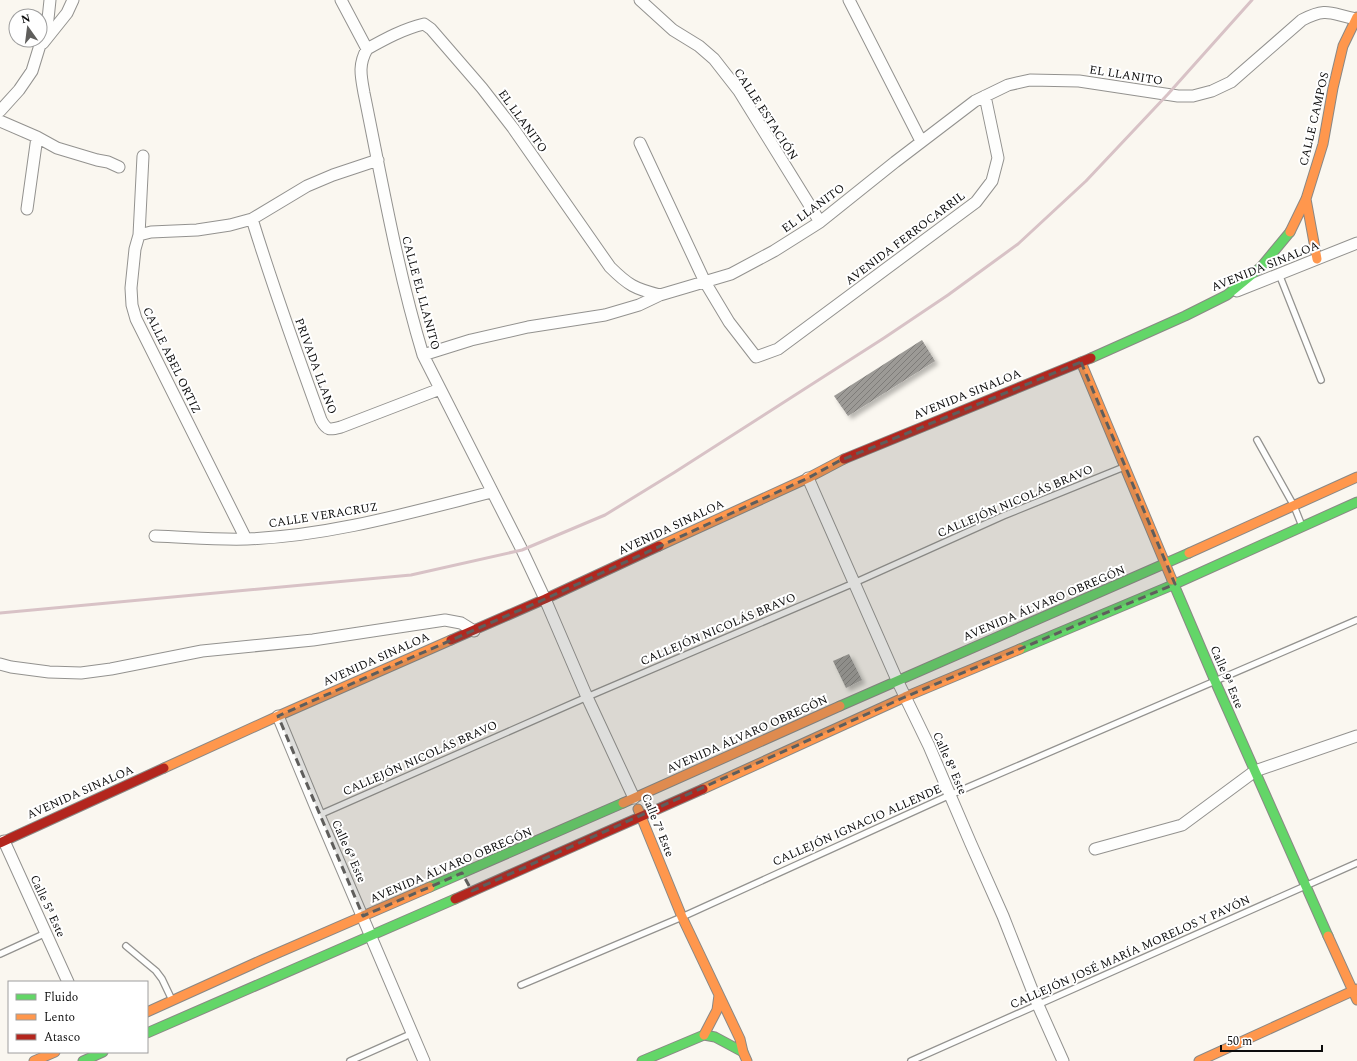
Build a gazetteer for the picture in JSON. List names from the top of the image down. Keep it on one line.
{"streets":{"street":["EL LLANITO","CALLE ESTACIÓN","CALLE CAMPOS","AVENIDA FERROCARRIL","AVENIDA SINALOA","CALLE EL LLANITO","CALLE ABEL ORTIZ","PRIVADA LLANO","CALLE VERACRUZ","AVENIDA ÁLVARO OBREGÓN","Calle 9ª Este","Calle 8ª Este","Calle 7ª Este","Calle 6ª Este","Calle 5ª Este"],"lane":["CALLEJÓN NICOLÁS BRAVO","CALLEJÓN IGNACIO ALLENDE","CALLEJÓN JOSÉ MARÍA MORELOS Y PAVÓN"]},"crossings":[["EL LLANITO","CALLE ESTACIÓN"],["EL LLANITO","CALLE CAMPOS"],["EL LLANITO","AVENIDA FERROCARRIL"],["EL LLANITO","CALLE EL LLANITO"],["CALLE CAMPOS","AVENIDA SINALOA"],["AVENIDA SINALOA","CALLE EL LLANITO"],["AVENIDA SINALOA","Calle 9ª Este"],["AVENIDA SINALOA","Calle 8ª Este"],["AVENIDA SINALOA","Calle 7ª Este"],["AVENIDA SINALOA","Calle 6ª Este"],["AVENIDA SINALOA","Calle 5ª Este"],["CALLE EL LLANITO","PRIVADA LLANO"],["CALLE EL LLANITO","CALLE VERACRUZ"],["CALLE EL LLANITO","Calle 7ª Este"],["CALLE ABEL ORTIZ","CALLE VERACRUZ"],["CALLEJÓN NICOLÁS BRAVO","Calle 9ª Este"],["CALLEJÓN NICOLÁS BRAVO","Calle 8ª Este"],["CALLEJÓN NICOLÁS BRAVO","Calle 7ª Este"],["CALLEJÓN NICOLÁS BRAVO","Calle 6ª Este"],["AVENIDA ÁLVARO OBREGÓN","Calle 9ª Este"],["AVENIDA ÁLVARO OBREGÓN","Calle 8ª Este"],["AVENIDA ÁLVARO OBREGÓN","Calle 7ª Este"],["AVENIDA ÁLVARO OBREGÓN","Calle 6ª Este"],["Calle 9ª Este","CALLEJÓN IGNACIO ALLENDE"],["Calle 9ª Este","CALLEJÓN JOSÉ MARÍA MORELOS Y PAVÓN"],["Calle 8ª Este","CALLEJÓN IGNACIO ALLENDE"],["Calle 8ª Este","CALLEJÓN JOSÉ MARÍA MORELOS Y PAVÓN"],["Calle 7ª Este","CALLEJÓN IGNACIO ALLENDE"]],"legend":["Fluido","Lento","Atasco"],"scale_bar":"50 m","north":"top"}
